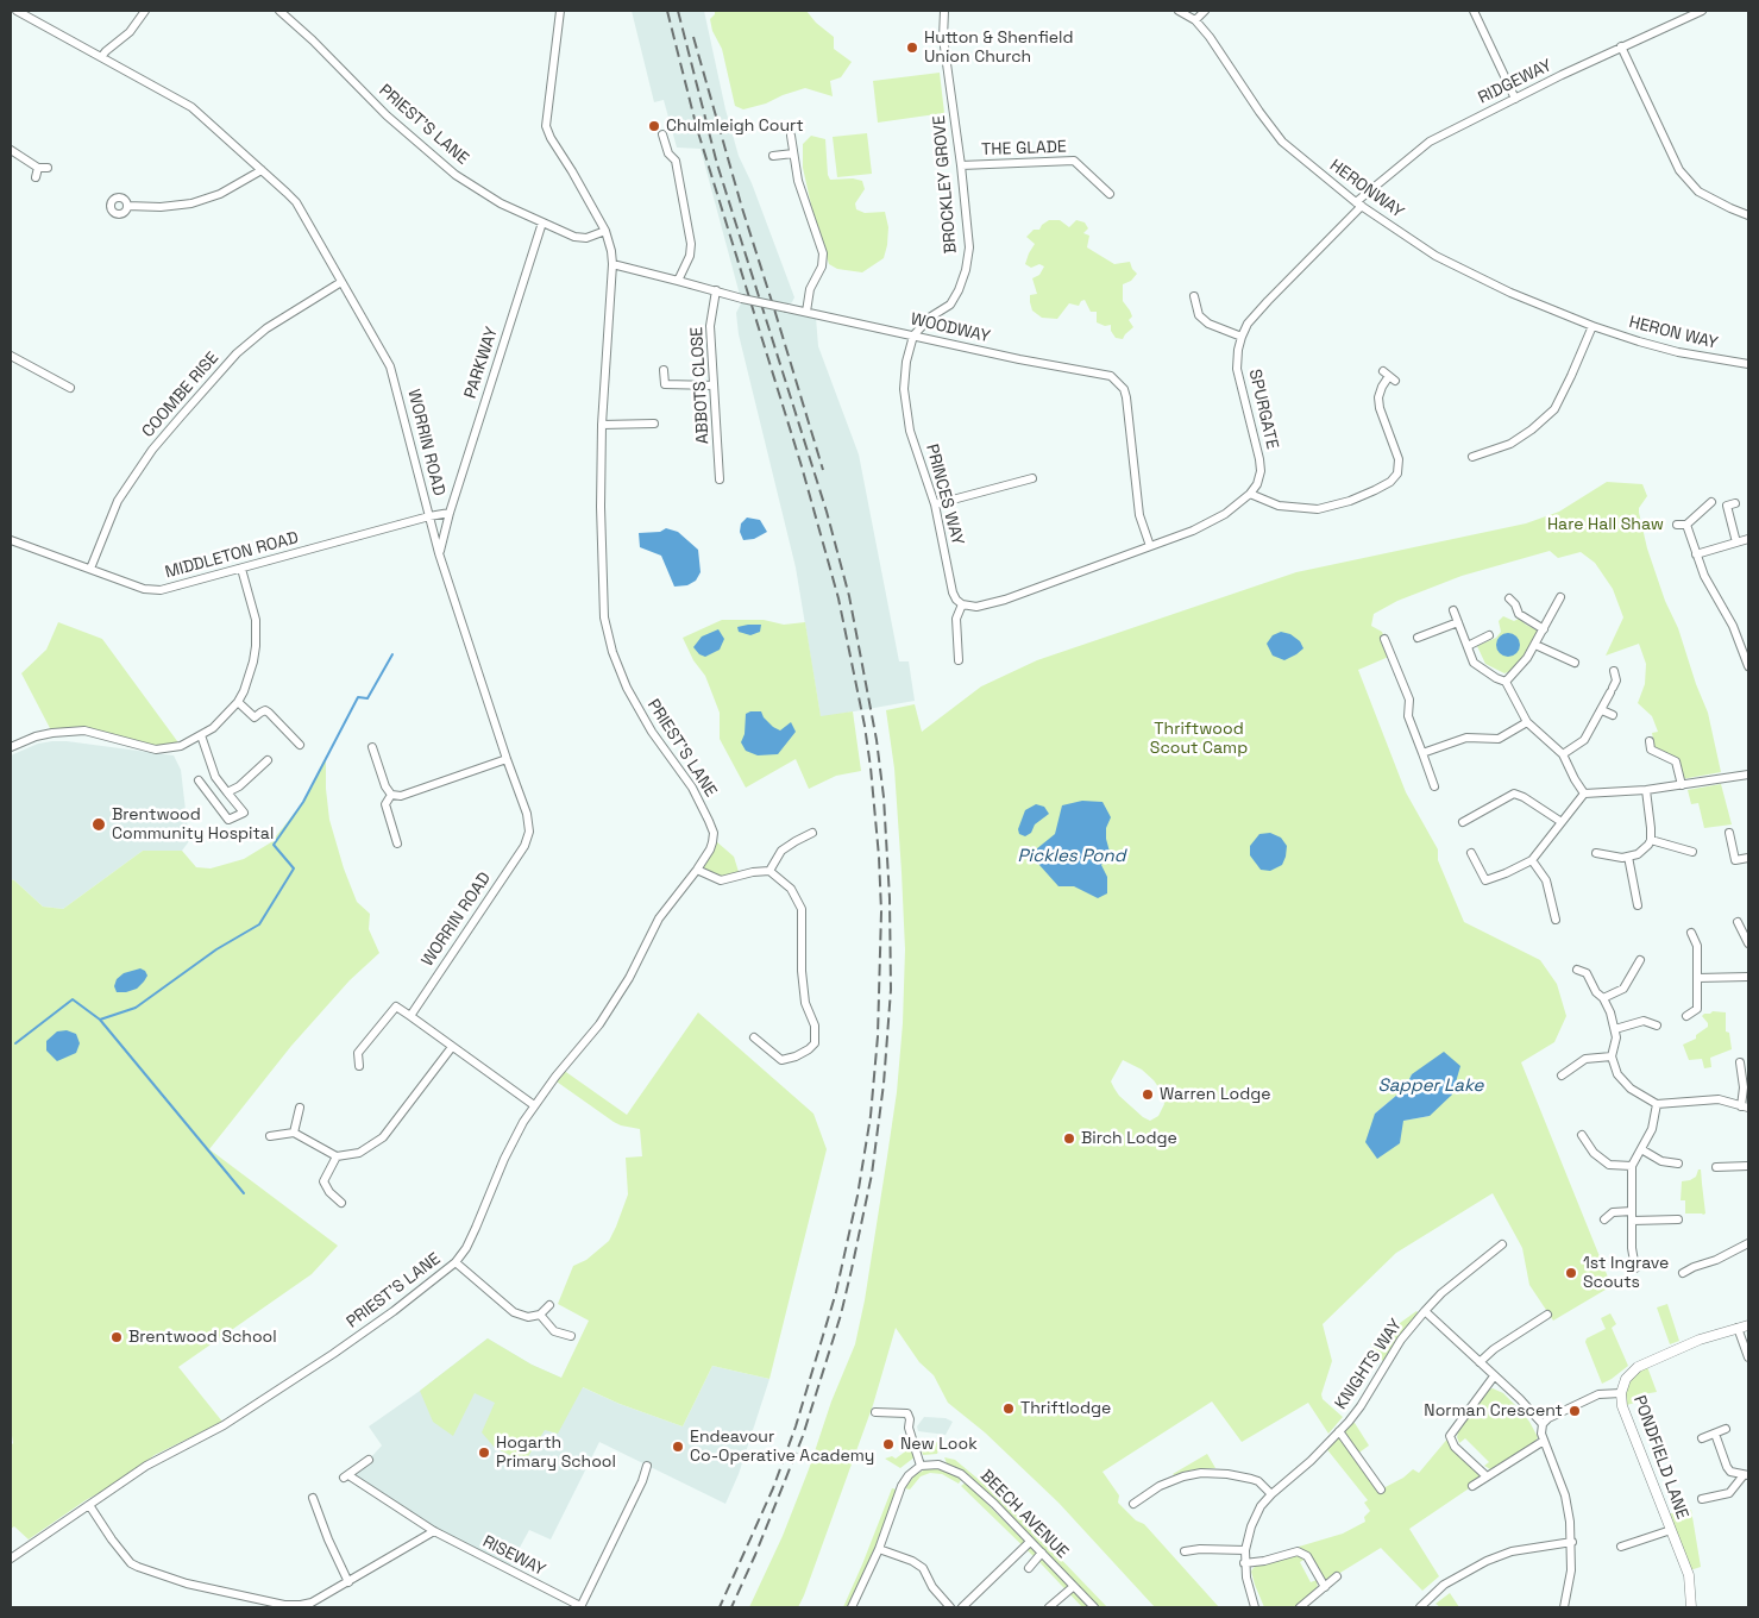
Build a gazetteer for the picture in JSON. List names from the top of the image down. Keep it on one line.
{"streets":{"street":["RIDGEWAY","PRIEST'S LANE","THE GLADE","BROCKLEY GROVE","HERONWAY","WOODWAY","HERON WAY","PARKWAY","ABBOTS CLOSE","COOMBE RISE","SPURGATE","WORRIN ROAD","PRINCES WAY","MIDDLETON ROAD","KNIGHTS WAY","PONDFIELD LANE","BEECH AVENUE","RISEWAY"]},"crossings":[["RIDGEWAY","HERONWAY"],["RIDGEWAY","SPURGATE"],["PRIEST'S LANE","WOODWAY"],["PRIEST'S LANE","PARKWAY"],["THE GLADE","BROCKLEY GROVE"],["BROCKLEY GROVE","WOODWAY"],["BROCKLEY GROVE","PRINCES WAY"],["HERONWAY","HERON WAY"],["HERONWAY","SPURGATE"],["WOODWAY","ABBOTS CLOSE"],["WOODWAY","PRINCES WAY"],["PARKWAY","WORRIN ROAD"],["COOMBE RISE","WORRIN ROAD"],["COOMBE RISE","MIDDLETON ROAD"],["WORRIN ROAD","MIDDLETON ROAD"]],"water":["Pickles Pond","Sapper Lake"],"parks":["Hare Hall Shaw","Thriftwood Scout Camp"],"places":["Hutton & Shenfield Union Church","Chulmleigh Court","Brentwood Community Hospital","Warren Lodge","Birch Lodge","1st Ingrave Scouts","Brentwood School","Thriftlodge","Norman Crescent","New Look","Endeavour Co-Operative Academy","Hogarth Primary School"]}
